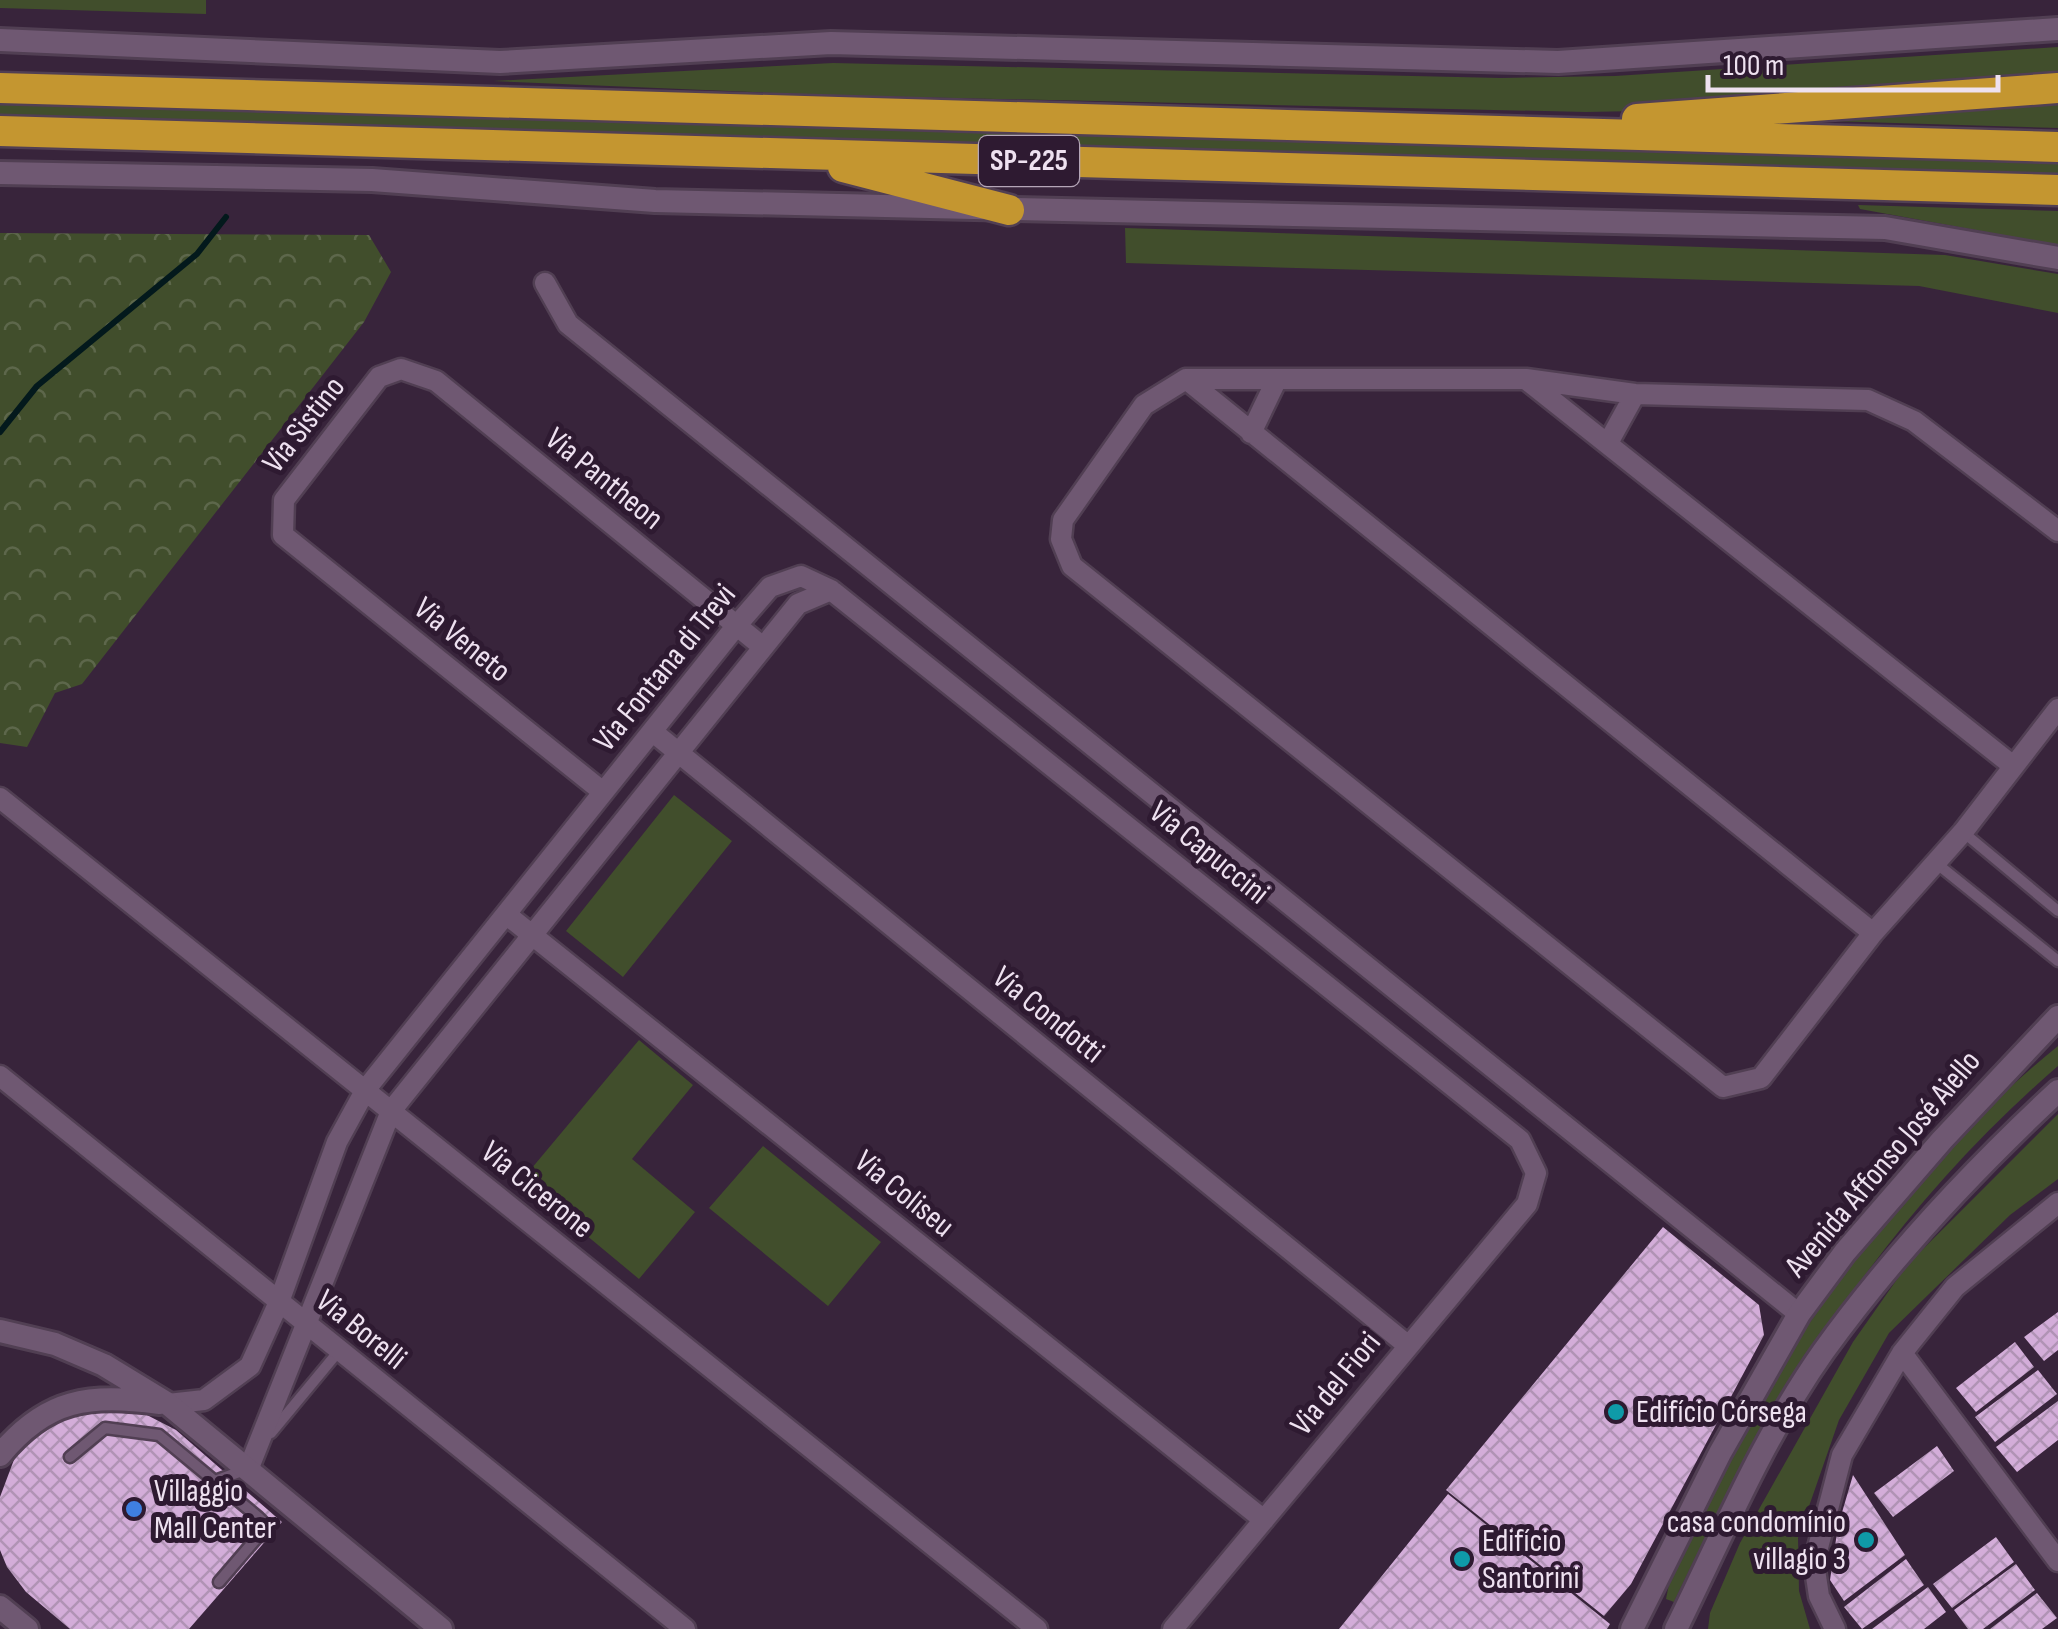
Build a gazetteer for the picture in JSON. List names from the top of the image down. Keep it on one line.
{"streets":{"highway":["SP-225"],"street":["Via Sistino","Via Pantheon","Via Veneto","Via Fontana di Trevi","Via Capuccini","Via Condotti","Avenida Affonso José Aiello","Via Cicerone","Via Coliseu","Via Borelli","Via del Fiori"]},"crossings":[["Via Sistino","Via Pantheon"],["Via Sistino","Via Veneto"],["Via Pantheon","Via Fontana di Trevi"],["Via Veneto","Via Fontana di Trevi"],["Via Fontana di Trevi","Via Capuccini"],["Via Fontana di Trevi","Via Condotti"],["Via Fontana di Trevi","Via Cicerone"],["Via Fontana di Trevi","Via Coliseu"],["Via Fontana di Trevi","Via Borelli"],["Via Capuccini","Via del Fiori"],["Via Condotti","Via del Fiori"],["Via Coliseu","Via del Fiori"]],"places":["Edifício Córsega","Villaggio Mall Center","casa condomínio villagio 3","Edifício Santorini"],"scale_bar":"100 m"}
